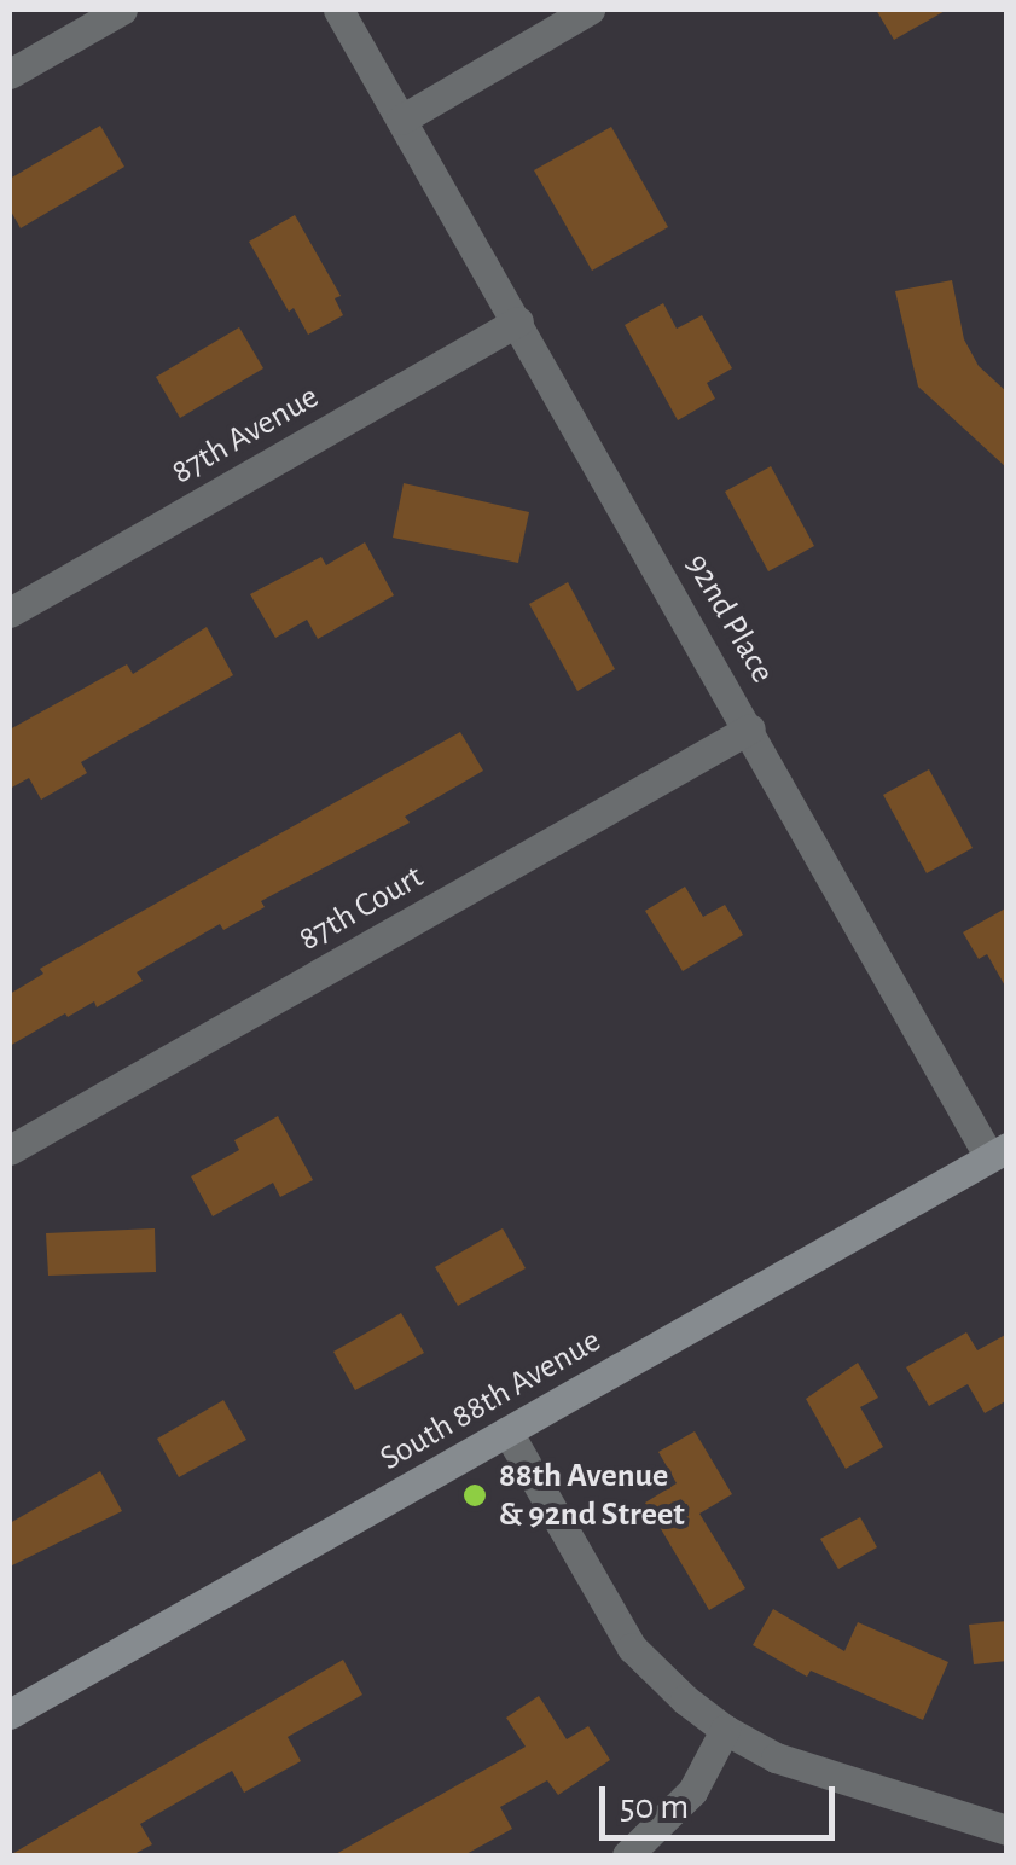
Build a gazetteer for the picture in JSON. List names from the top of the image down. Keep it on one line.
{"streets":{"street":["87th Avenue","92nd Place","87th Court","South 88th Avenue"]},"crossings":[["87th Avenue","92nd Place"],["92nd Place","87th Court"],["92nd Place","South 88th Avenue"]],"places":["88th Avenue & 92nd Street"],"scale_bar":"50 m"}
